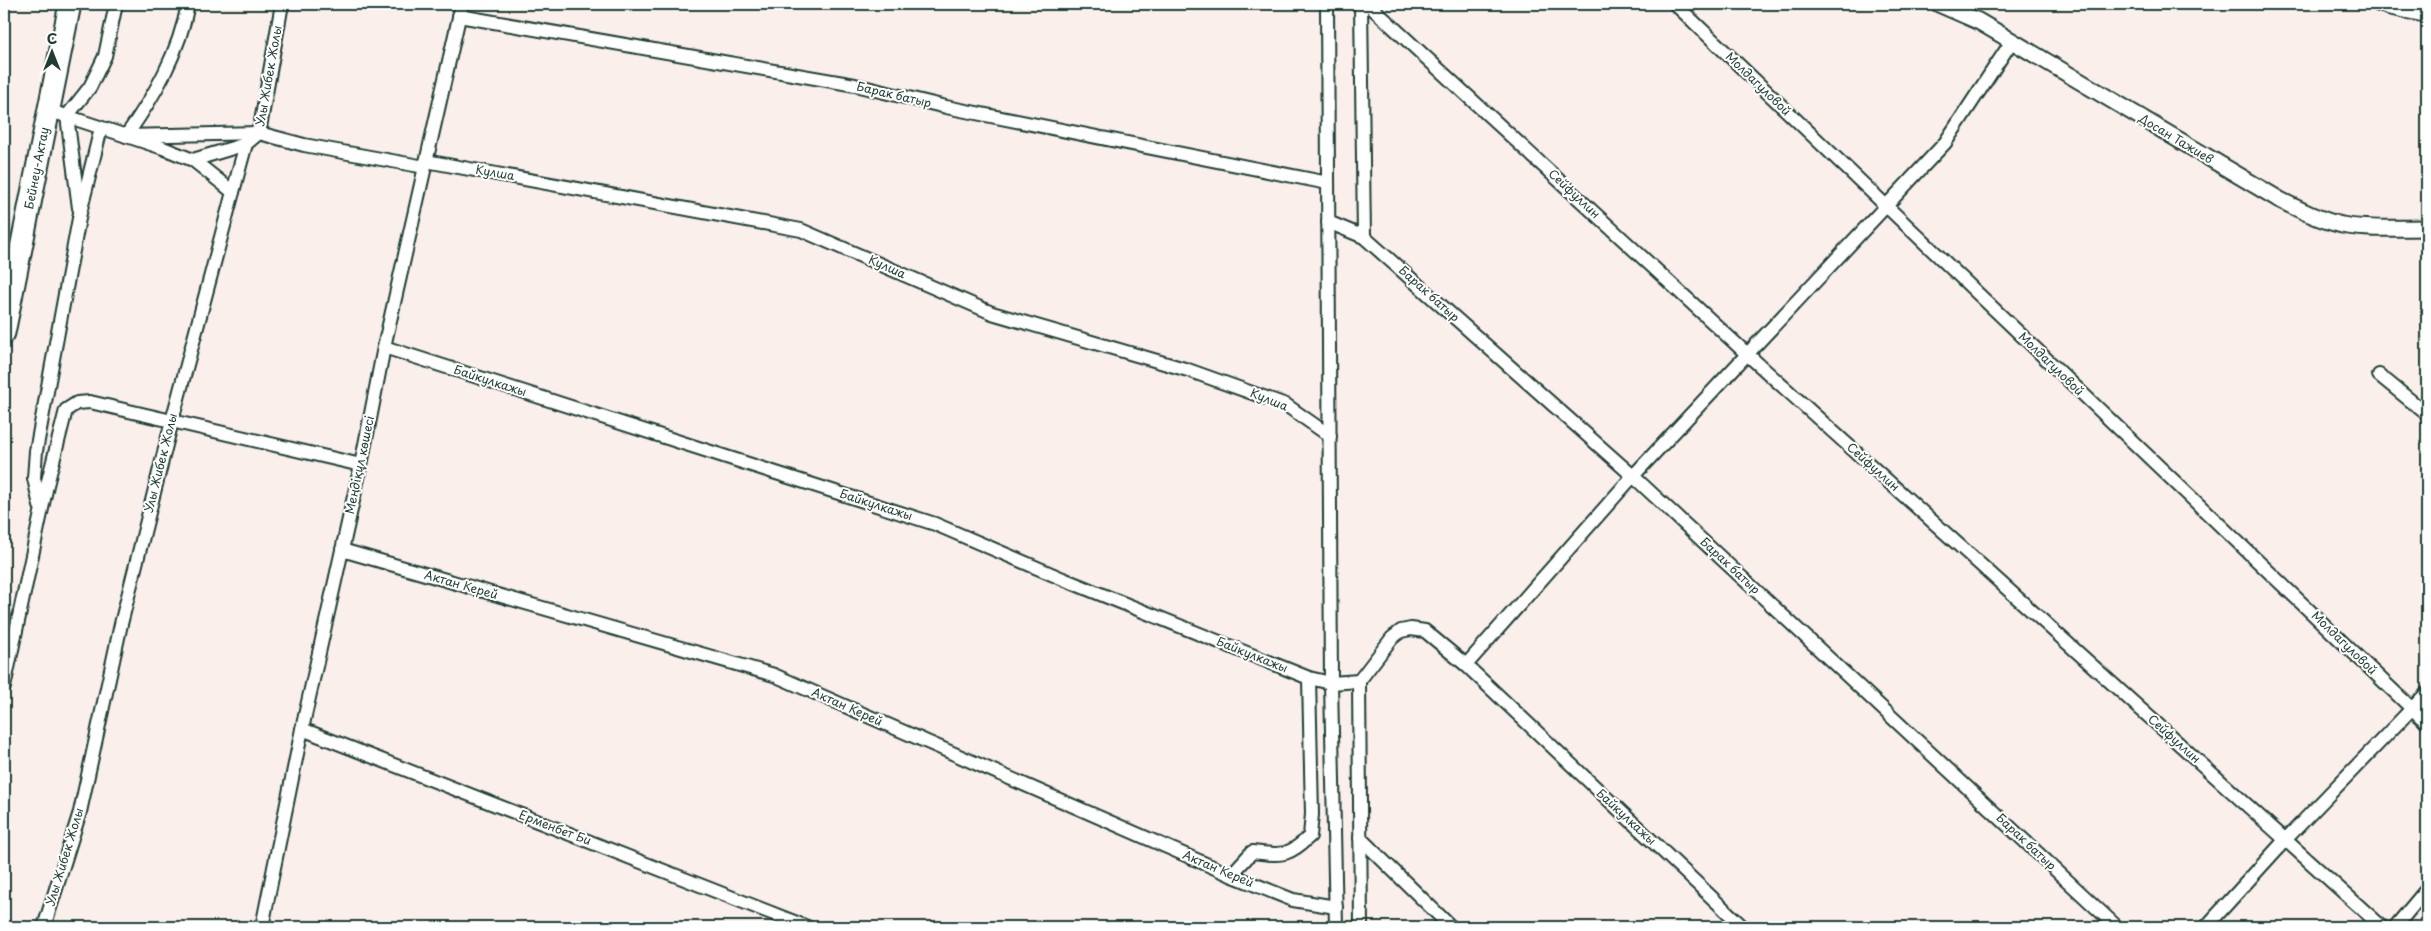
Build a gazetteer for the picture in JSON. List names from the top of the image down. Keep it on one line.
{"streets":{"highway":["Бейнеу-Актау"],"street":["Улы Жибек Жолы","Молдагуловой","Барак батыр","Досан Тажиев","Кулша","Сейфуллин","Байкулкажы","Меңдіқұл көшесі","Актан Керей","Ерменбет Би"]},"crossings":[["Улы Жибек Жолы","Кулша"],["Барак батыр","Меңдіқұл көшесі"],["Кулша","Меңдіқұл көшесі"],["Байкулкажы","Меңдіқұл көшесі"],["Меңдіқұл көшесі","Актан Керей"],["Меңдіқұл көшесі","Ерменбет Би"]],"north":"top"}
